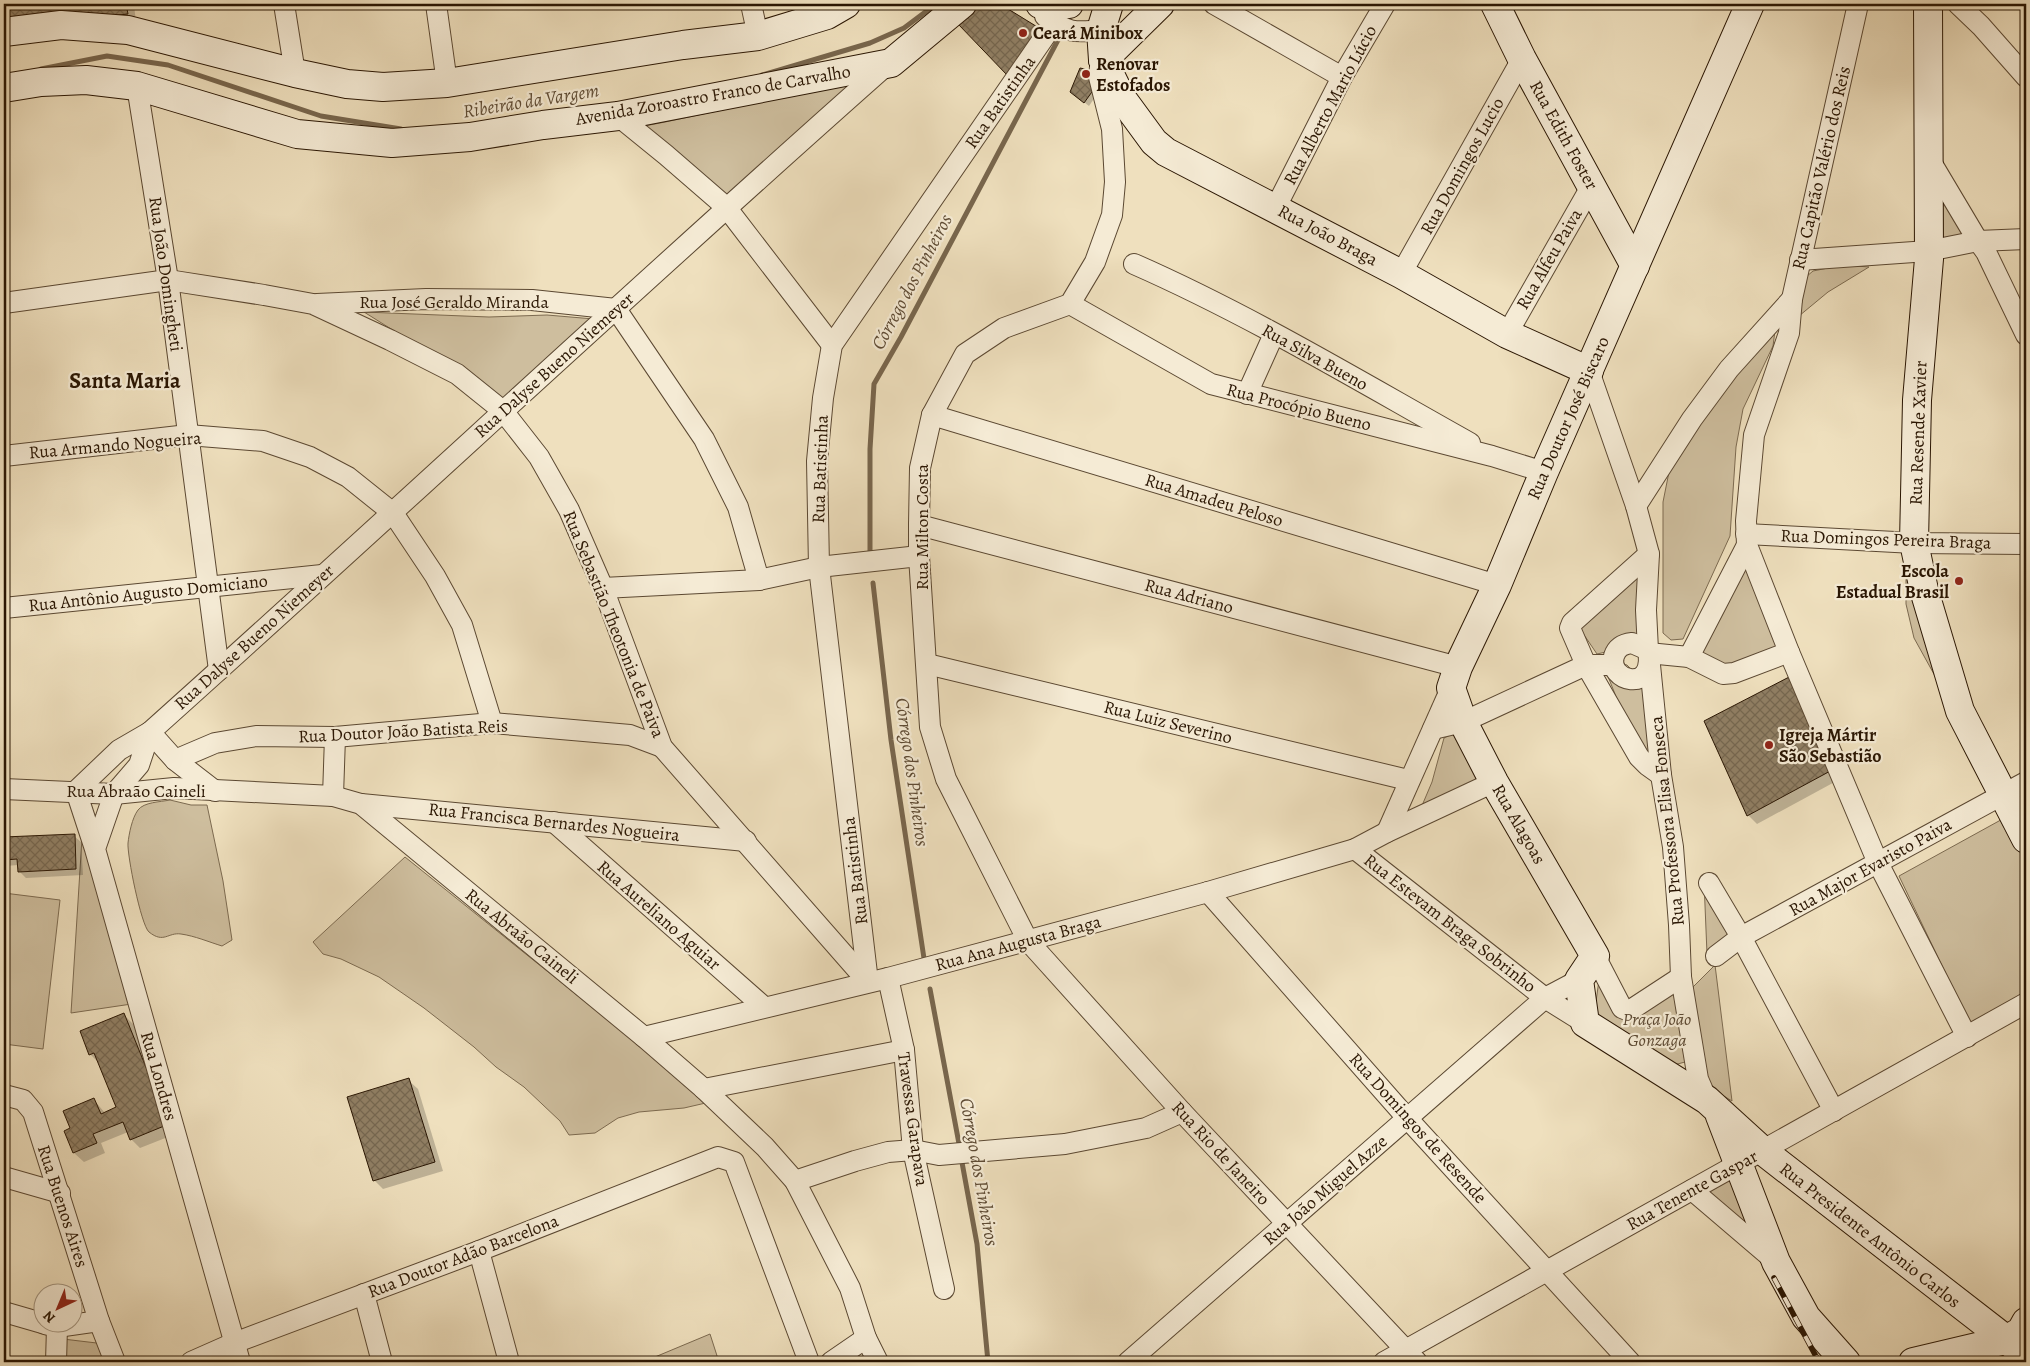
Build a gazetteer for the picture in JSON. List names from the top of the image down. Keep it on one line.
{"streets":{"main road":["Avenida Zoroastro Franco de Carvalho","Rua Edith Foster","Rua João Braga","Rua Dalyse Bueno Niemeyer","Rua Doutor José Biscaro","Rua Resende Xavier","Rua Alagoas","Rua Presidente Antônio Carlos"],"street":["Rua Batistinha","Rua Alberto Mario Lúcio","Rua Domingos Lucio","Rua Capitão Valério dos Reis","Rua Alfeu Paiva","Rua João Domingheti","Rua José Geraldo Miranda","Rua Silva Bueno","Rua Procópio Bueno","Rua Armando Nogueira","Rua Amadeu Peloso","Rua Milton Costa","Rua Domingos Pereira Braga","Rua Antônio Augusto Domiciano","Rua Adriano","Rua Sebastião Theotonia de Paiva","Rua Luiz Severino","Rua Doutor João Batista Reis","Rua Abraão Caineli","Rua Professora Elisa Fonseca","Rua Francisca Bernardes Nogueira","Rua Major Evaristo Paiva","Rua Aureliano Aguiar","Rua Estevam Braga Sobrinho","Rua Ana Augusta Braga","Rua Londres","Travessa Garapava","Rua Domingos de Resende","Rua Rio de Janeiro","Rua João Miguel Azze","Rua Tenente Gaspar","Rua Buenos Aires","Rua Doutor Adão Barcelona"]},"crossings":[["Avenida Zoroastro Franco de Carvalho","Rua João Domingheti"],["Avenida Zoroastro Franco de Carvalho","Rua Dalyse Bueno Niemeyer"],["Rua Batistinha","Rua Sebastião Theotonia de Paiva"],["Rua Batistinha","Rua Ana Augusta Braga"],["Rua Batistinha","Travessa Garapava"],["Rua Alberto Mario Lúcio","Rua João Braga"],["Rua Edith Foster","Rua Domingos Lucio"],["Rua Edith Foster","Rua Alfeu Paiva"],["Rua Edith Foster","Rua Doutor José Biscaro"],["Rua Domingos Lucio","Rua João Braga"],["Rua Capitão Valério dos Reis","Rua Domingos Pereira Braga"],["Rua João Braga","Rua Alfeu Paiva"],["Rua João Braga","Rua Doutor José Biscaro"],["Rua João Braga","Rua Professora Elisa Fonseca"],["Rua João Domingheti","Rua Dalyse Bueno Niemeyer"],["Rua João Domingheti","Rua Armando Nogueira"],["Rua João Domingheti","Rua Antônio Augusto Domiciano"],["Rua João Domingheti","Rua Sebastião Theotonia de Paiva"],["Rua José Geraldo Miranda","Rua Dalyse Bueno Niemeyer"],["Rua José Geraldo Miranda","Rua Sebastião Theotonia de Paiva"],["Rua Silva Bueno","Rua Procópio Bueno"],["Rua Dalyse Bueno Niemeyer","Rua Armando Nogueira"],["Rua Dalyse Bueno Niemeyer","Rua Antônio Augusto Domiciano"],["Rua Dalyse Bueno Niemeyer","Rua Sebastião Theotonia de Paiva"],["Rua Dalyse Bueno Niemeyer","Rua Abraão Caineli"],["Rua Dalyse Bueno Niemeyer","Rua Londres"],["Rua Procópio Bueno","Rua Doutor José Biscaro"],["Rua Procópio Bueno","Rua Milton Costa"],["Rua Doutor José Biscaro","Rua Amadeu Peloso"],["Rua Doutor José Biscaro","Rua Adriano"],["Rua Doutor José Biscaro","Rua Luiz Severino"],["Rua Doutor José Biscaro","Rua Professora Elisa Fonseca"],["Rua Doutor José Biscaro","Rua Alagoas"],["Rua Doutor José Biscaro","Rua Ana Augusta Braga"],["Rua Resende Xavier","Rua Domingos Pereira Braga"],["Rua Resende Xavier","Rua Major Evaristo Paiva"],["Rua Armando Nogueira","Rua Doutor João Batista Reis"],["Rua Amadeu Peloso","Rua Milton Costa"],["Rua Milton Costa","Rua Adriano"],["Rua Milton Costa","Rua Luiz Severino"],["Rua Milton Costa","Rua Ana Augusta Braga"],["Rua Milton Costa","Rua Rio de Janeiro"],["Rua Adriano","Rua Alagoas"],["Rua Sebastião Theotonia de Paiva","Rua Doutor João Batista Reis"],["Rua Sebastião Theotonia de Paiva","Rua Francisca Bernardes Nogueira"],["Rua Sebastião Theotonia de Paiva","Rua Ana Augusta Braga"],["Rua Sebastião Theotonia de Paiva","Travessa Garapava"],["Rua Abraão Caineli","Rua Francisca Bernardes Nogueira"],["Rua Abraão Caineli","Rua Ana Augusta Braga"],["Rua Abraão Caineli","Rua Londres"],["Rua Professora Elisa Fonseca","Rua Alagoas"],["Rua Francisca Bernardes Nogueira","Rua Aureliano Aguiar"],["Rua Alagoas","Rua Ana Augusta Braga"],["Rua Aureliano Aguiar","Rua Ana Augusta Braga"],["Rua Estevam Braga Sobrinho","Rua Ana Augusta Braga"],["Rua Estevam Braga Sobrinho","Rua João Miguel Azze"],["Rua Ana Augusta Braga","Travessa Garapava"],["Rua Ana Augusta Braga","Rua Domingos de Resende"],["Rua Ana Augusta Braga","Rua Rio de Janeiro"],["Rua Londres","Rua Doutor Adão Barcelona"],["Rua Domingos de Resende","Rua João Miguel Azze"],["Rua Domingos de Resende","Rua Tenente Gaspar"],["Rua Rio de Janeiro","Rua João Miguel Azze"],["Rua Rio de Janeiro","Rua Tenente Gaspar"],["Rua Tenente Gaspar","Rua Presidente Antônio Carlos"]],"districts":["Santa Maria"],"water":["Ribeirão da Vargem","Córrego dos Pinheiros"],"parks":["Praça João Gonzaga"],"places":["Ceará Minibox","Renovar Estofados","Escola Estadual Brasil","Igreja Mártir São Sebastião"],"north":"bottom left"}
